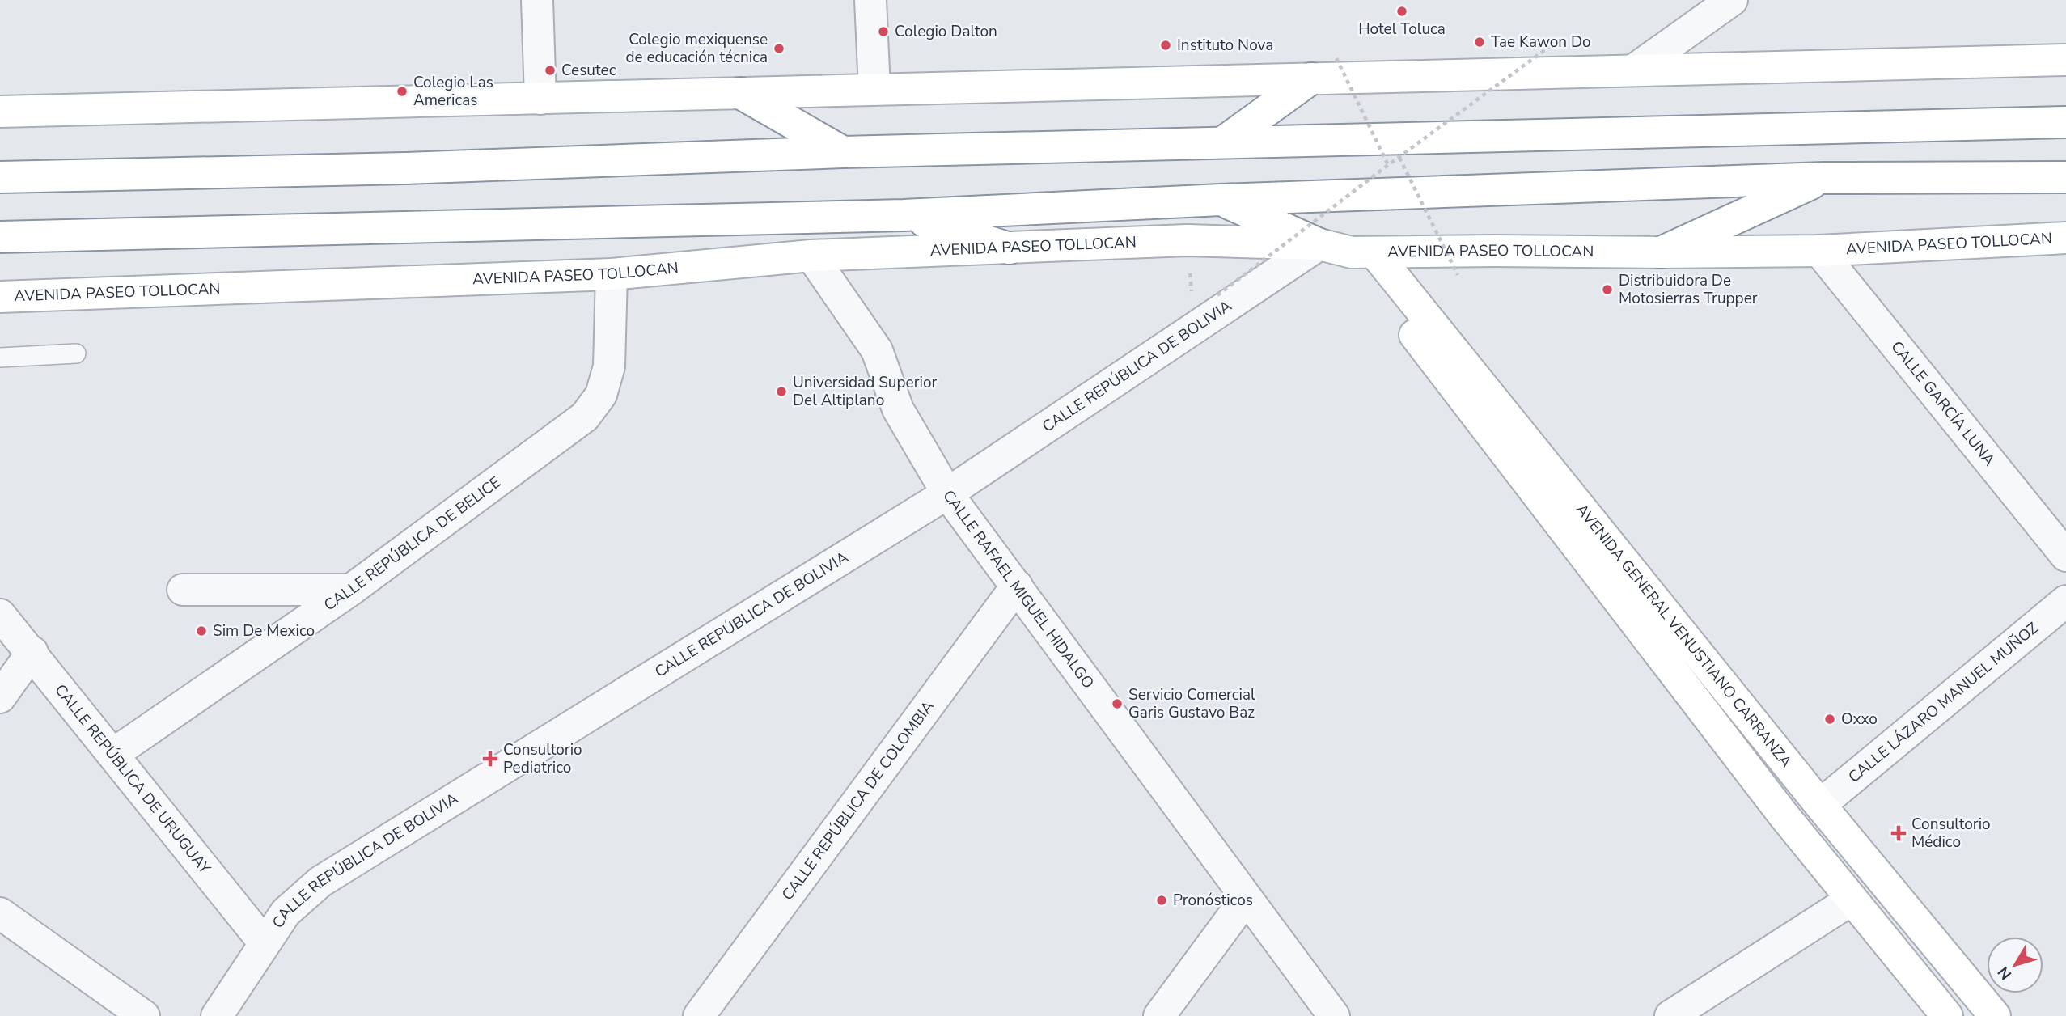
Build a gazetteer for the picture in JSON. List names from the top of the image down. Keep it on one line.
{"streets":{"main road":["AVENIDA PASEO TOLLOCAN","AVENIDA GENERAL VENUSTIANO CARRANZA"],"street":["CALLE REPÚBLICA DE BOLIVIA","CALLE GARCÍA LUNA","CALLE REPÚBLICA DE BELICE","CALLE RAFAEL MIGUEL HIDALGO","CALLE LÁZARO MANUEL MUÑOZ","CALLE REPÚBLICA DE URUGUAY","CALLE REPÚBLICA DE COLOMBIA"]},"crossings":[["AVENIDA PASEO TOLLOCAN","CALLE REPÚBLICA DE BOLIVIA"],["AVENIDA PASEO TOLLOCAN","CALLE GARCÍA LUNA"],["AVENIDA PASEO TOLLOCAN","CALLE REPÚBLICA DE BELICE"],["AVENIDA PASEO TOLLOCAN","CALLE RAFAEL MIGUEL HIDALGO"],["AVENIDA PASEO TOLLOCAN","AVENIDA GENERAL VENUSTIANO CARRANZA"],["CALLE REPÚBLICA DE BOLIVIA","CALLE RAFAEL MIGUEL HIDALGO"],["CALLE REPÚBLICA DE BOLIVIA","CALLE REPÚBLICA DE URUGUAY"],["CALLE REPÚBLICA DE BELICE","CALLE REPÚBLICA DE URUGUAY"],["CALLE RAFAEL MIGUEL HIDALGO","CALLE REPÚBLICA DE COLOMBIA"],["AVENIDA GENERAL VENUSTIANO CARRANZA","CALLE LÁZARO MANUEL MUÑOZ"]],"places":{"other":["Hotel Toluca","Colegio Dalton","Tae Kawon Do","Instituto Nova","Colegio mexiquense de educación técnica","Cesutec","Colegio Las Americas","Distribuidora De Motosierras Trupper","Universidad Superior Del Altiplano","Sim De Mexico","Servicio Comercial Garis Gustavo Baz","Oxxo","Pronósticos"],"health":["Consultorio Pediatrico","Consultorio Médico"]},"north":"bottom left"}
